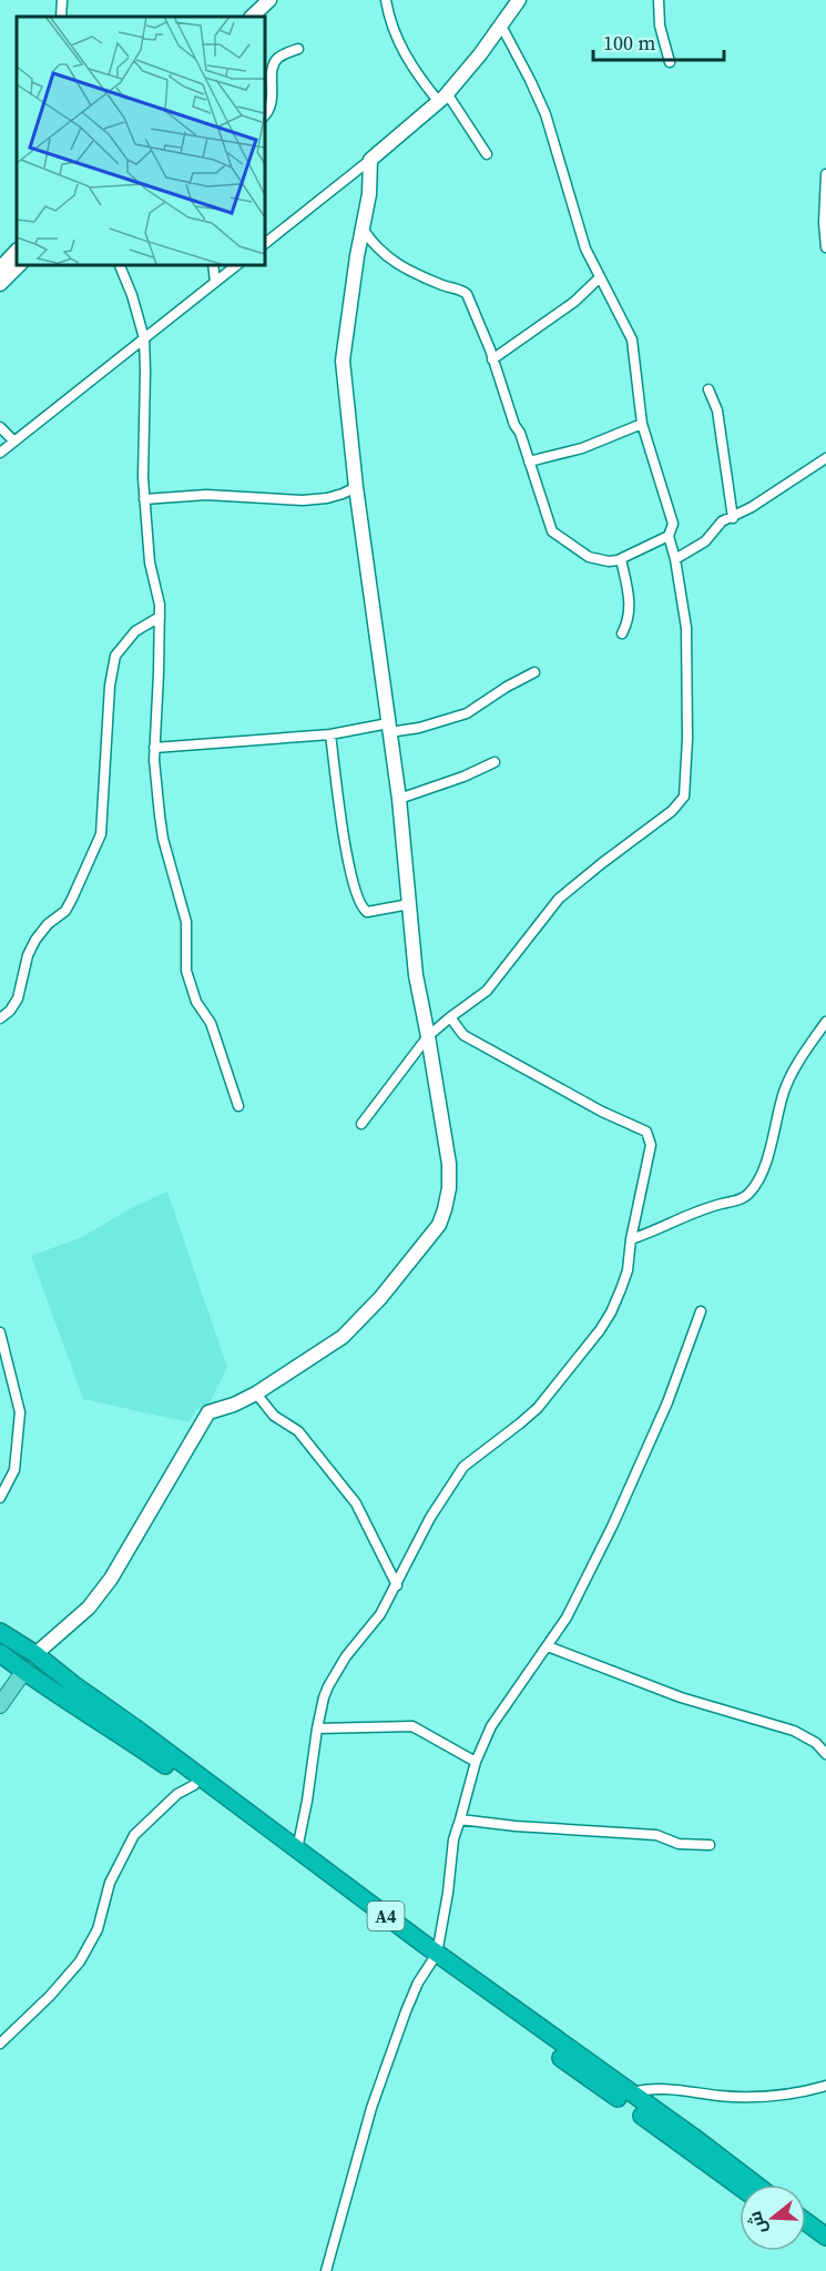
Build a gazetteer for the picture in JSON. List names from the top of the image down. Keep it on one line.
{"streets":{"highway":["A4"]},"scale_bar":"100 m","north":"left"}
